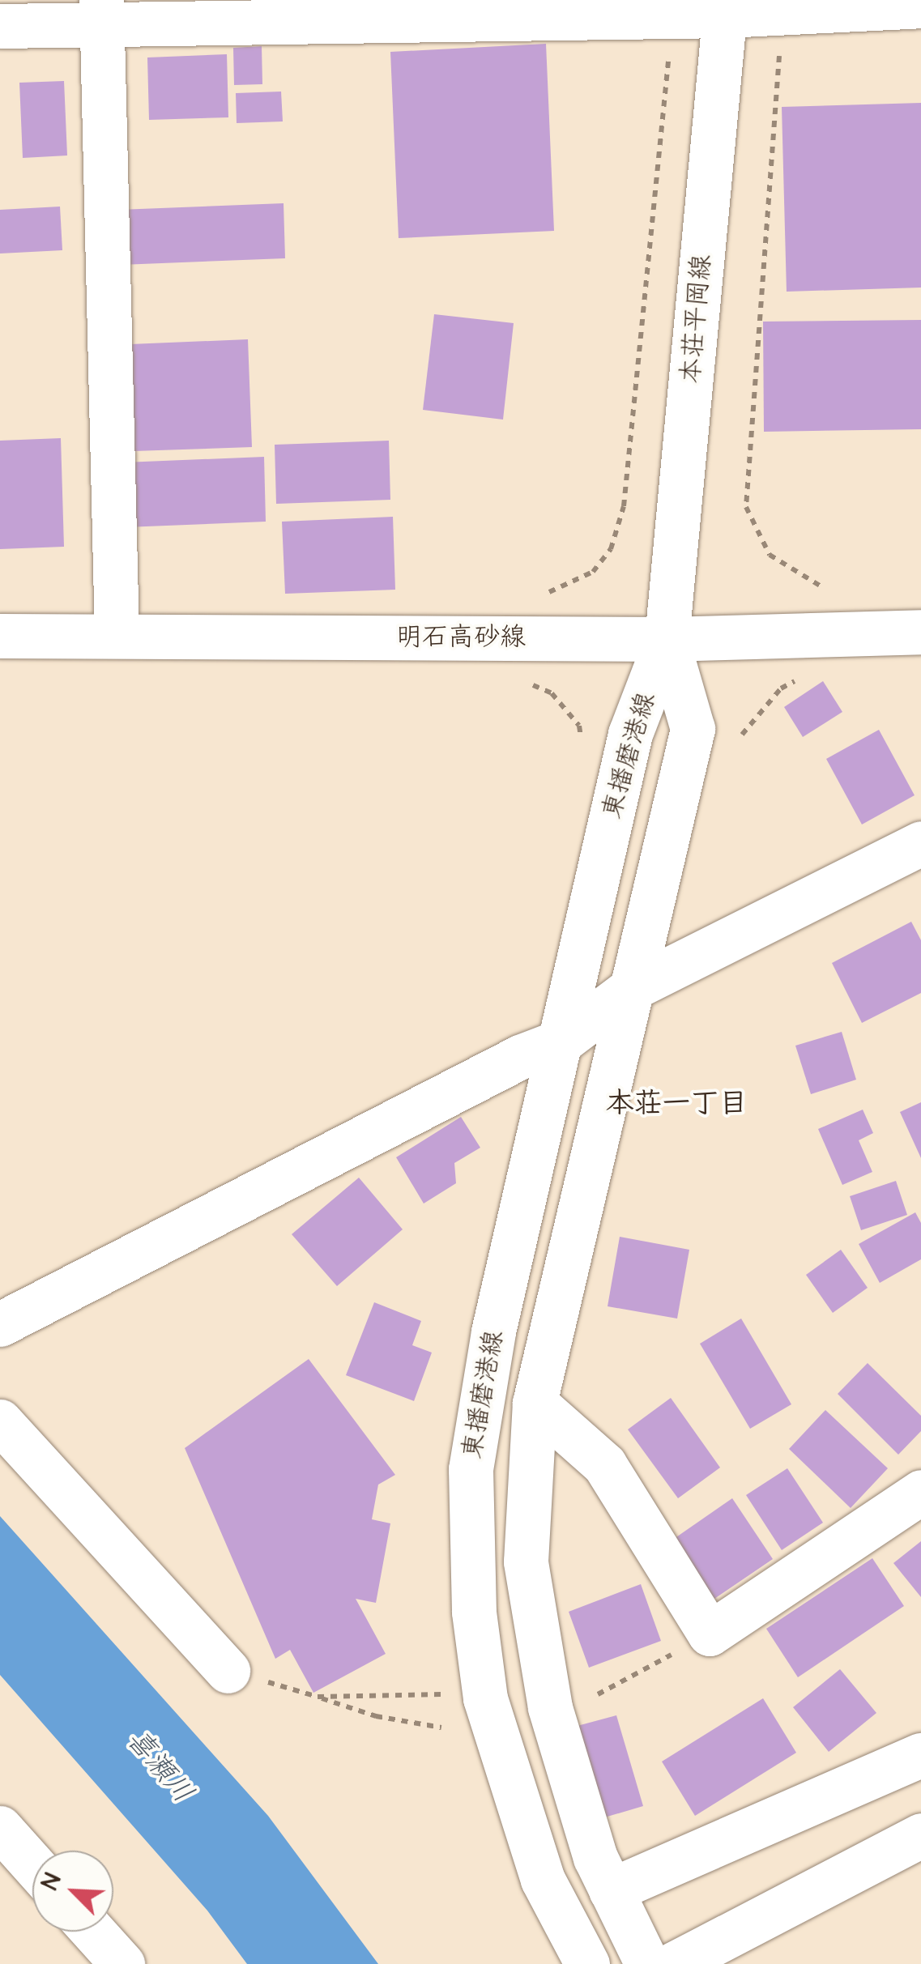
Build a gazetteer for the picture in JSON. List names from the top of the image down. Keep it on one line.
{"streets":{"main road":["本荘平岡線","明石高砂線","東播磨港線"]},"crossings":[["本荘平岡線","明石高砂線"],["本荘平岡線","東播磨港線"],["明石高砂線","東播磨港線"]],"districts":["本荘一丁目"],"water":["喜瀬川"],"north":"top left"}
